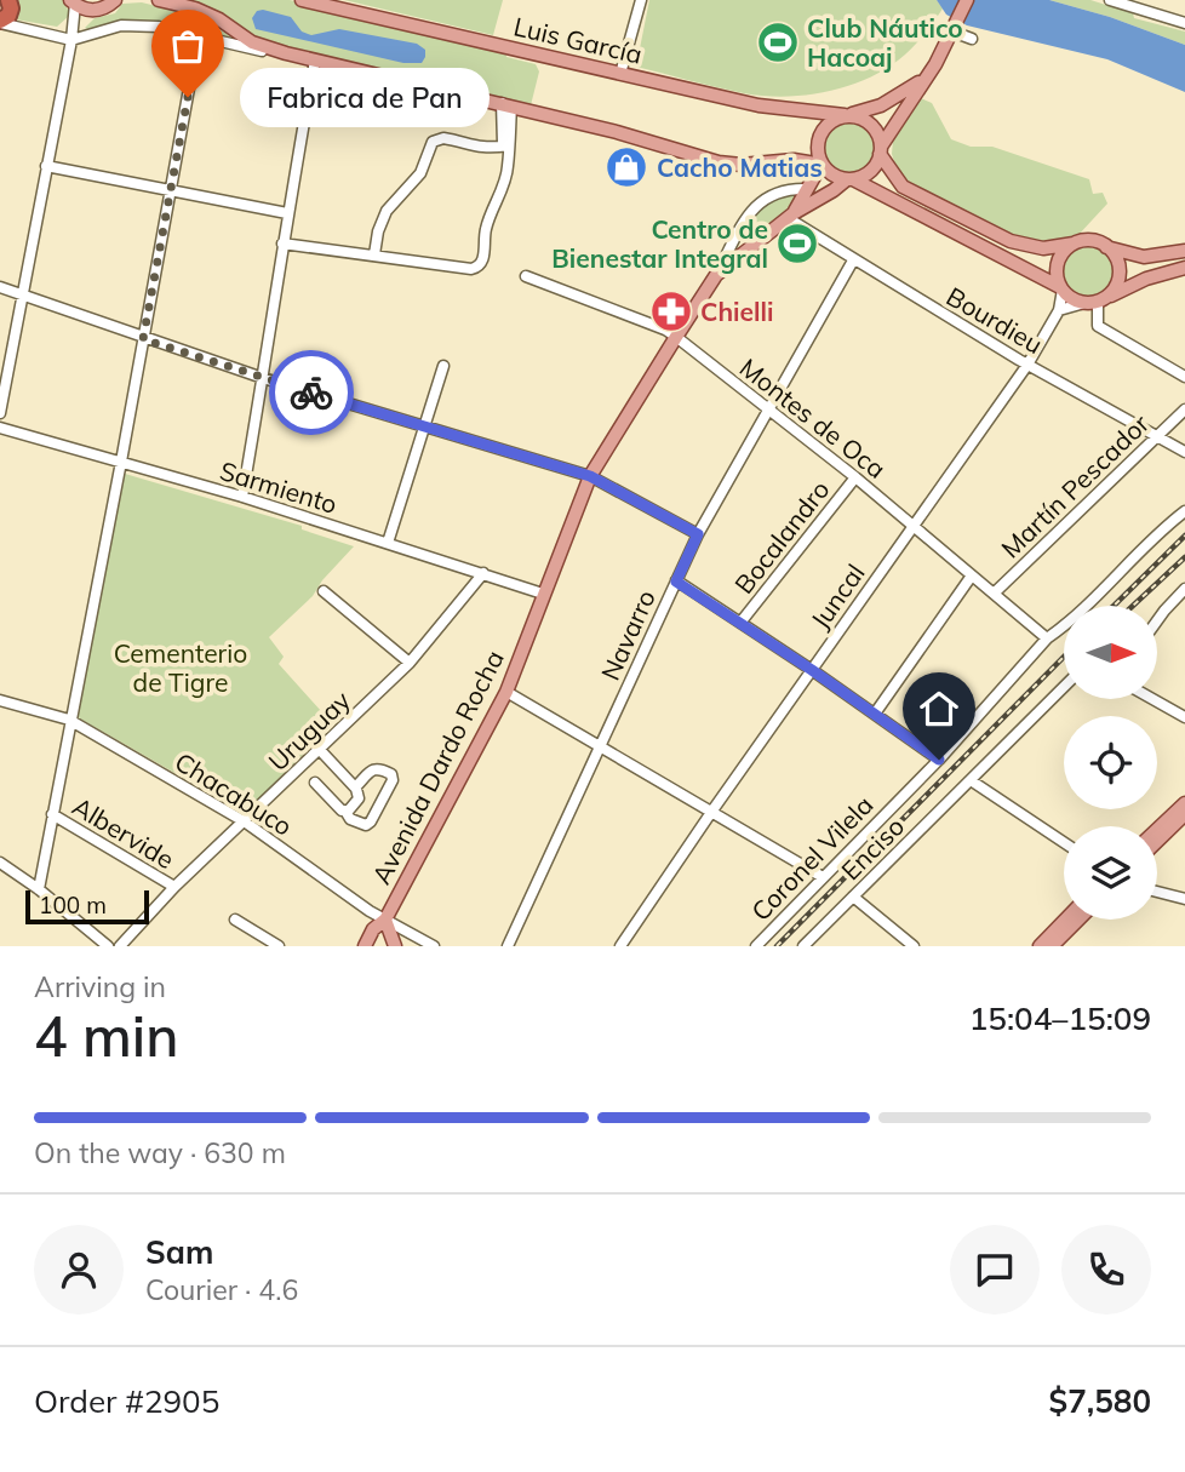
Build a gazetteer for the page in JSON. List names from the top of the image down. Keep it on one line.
{"streets":{"main road":["Luis García","Avenida Dardo Rocha"],"street":["Bourdieu","Montes de Oca","Martín Pescador","Sarmiento","Bocalandro","Juncal","Navarro","Uruguay","Chacabuco","Albervide","Enciso","Coronel Vilela"]},"crossings":[["Luis García","Avenida Dardo Rocha"],["Bourdieu","Martín Pescador"],["Bourdieu","Juncal"],["Bourdieu","Navarro"],["Bourdieu","Avenida Dardo Rocha"],["Montes de Oca","Martín Pescador"],["Montes de Oca","Bocalandro"],["Montes de Oca","Juncal"],["Montes de Oca","Navarro"],["Montes de Oca","Avenida Dardo Rocha"],["Montes de Oca","Coronel Vilela"],["Sarmiento","Uruguay"],["Sarmiento","Avenida Dardo Rocha"],["Uruguay","Chacabuco"],["Uruguay","Albervide"],["Avenida Dardo Rocha","Chacabuco"]],"parks":["Cementerio de Tigre"],"places":{"sports":["Club Náutico Hacoaj","Centro de Bienestar Integral"],"other":["Fabrica de Pan"],"shop":["Cacho Matias"],"pharmacy":["Chielli"]},"scale_bar":"100 m","north":"right","page":{"bubble":"Fabrica de Pan","scale":"100 m","heading":["4 min","Arriving in","15:04–15:09"],"panel":["Sam","Courier · 4.6","Order #2905","$7,580"],"bar":"On the way · 630 m"}}
